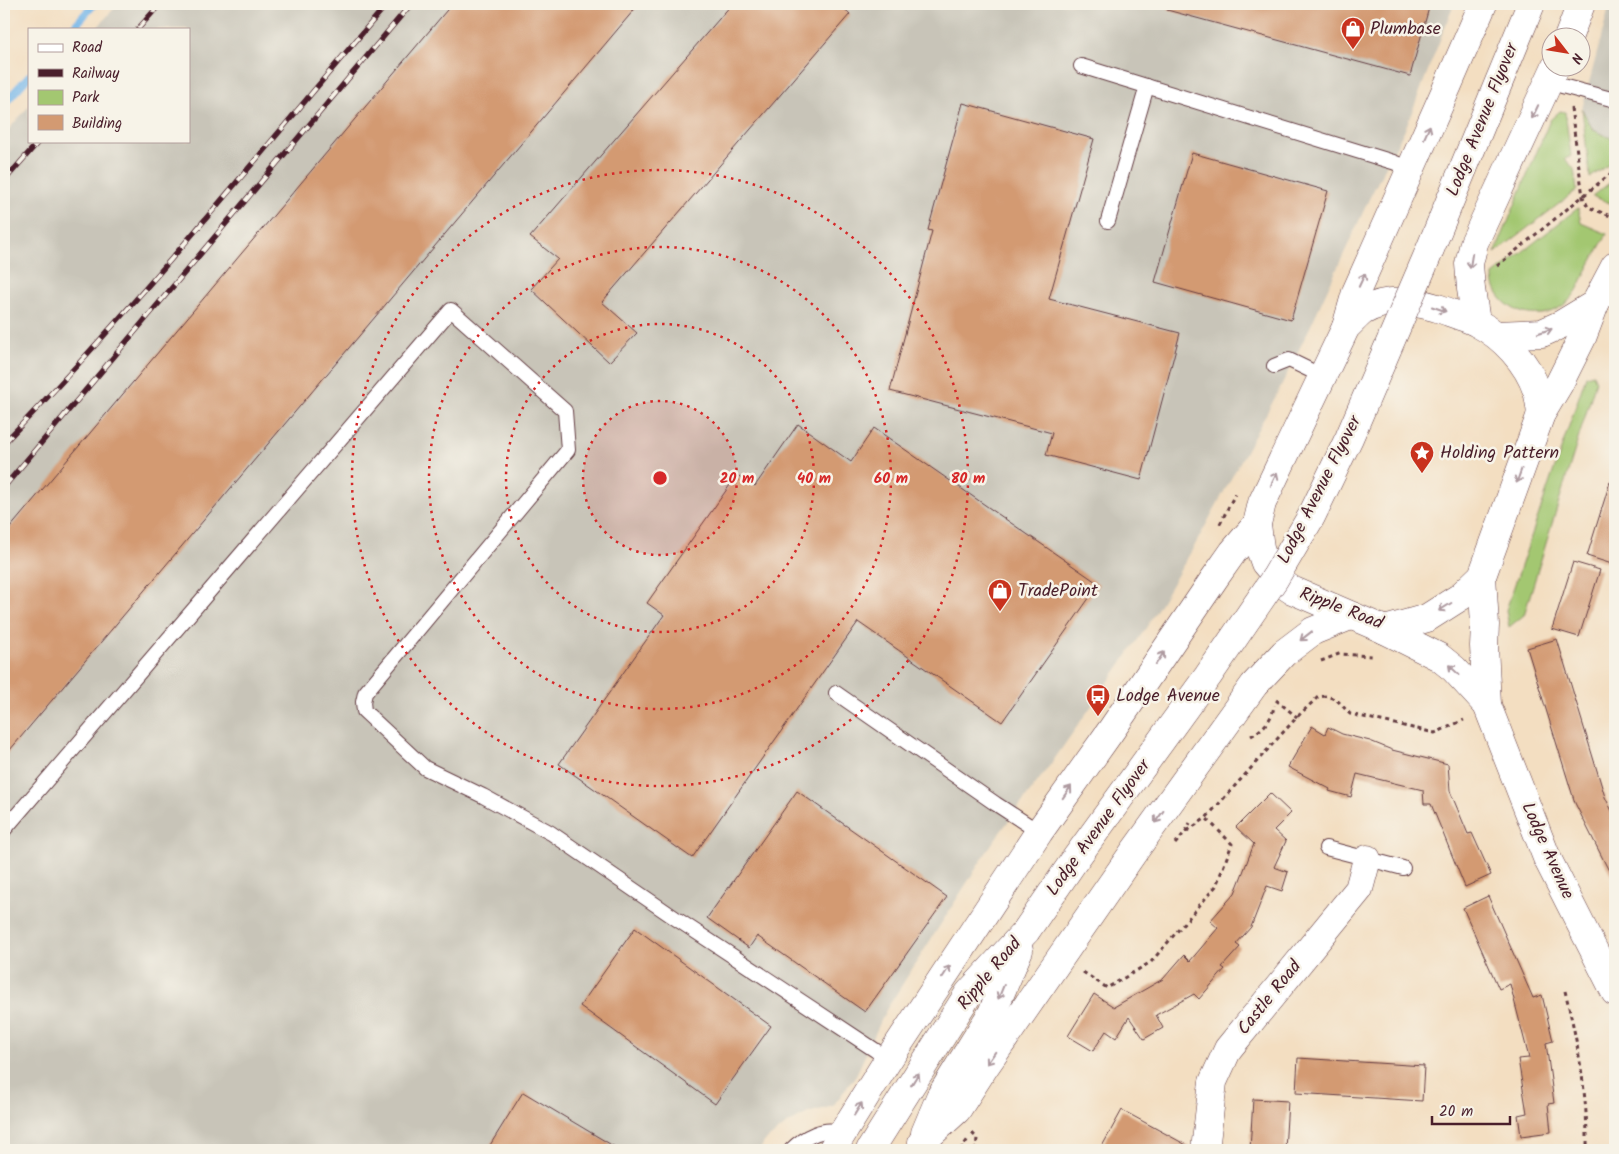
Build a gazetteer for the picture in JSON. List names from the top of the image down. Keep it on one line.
{"streets":{"main road":["Lodge Avenue Flyover","Ripple Road","Lodge Avenue","Castle Road"]},"crossings":[["Lodge Avenue Flyover","Ripple Road"],["Ripple Road","Lodge Avenue"]],"places":{"shop":["Plumbase","TradePoint"],"place":["Holding Pattern"],"bus stop":["Lodge Avenue"]},"legend":["Road","Railway","Park","Building"],"scale_bar":"20 m","north":"bottom right","rings":["20 m","40 m","60 m","80 m"]}
